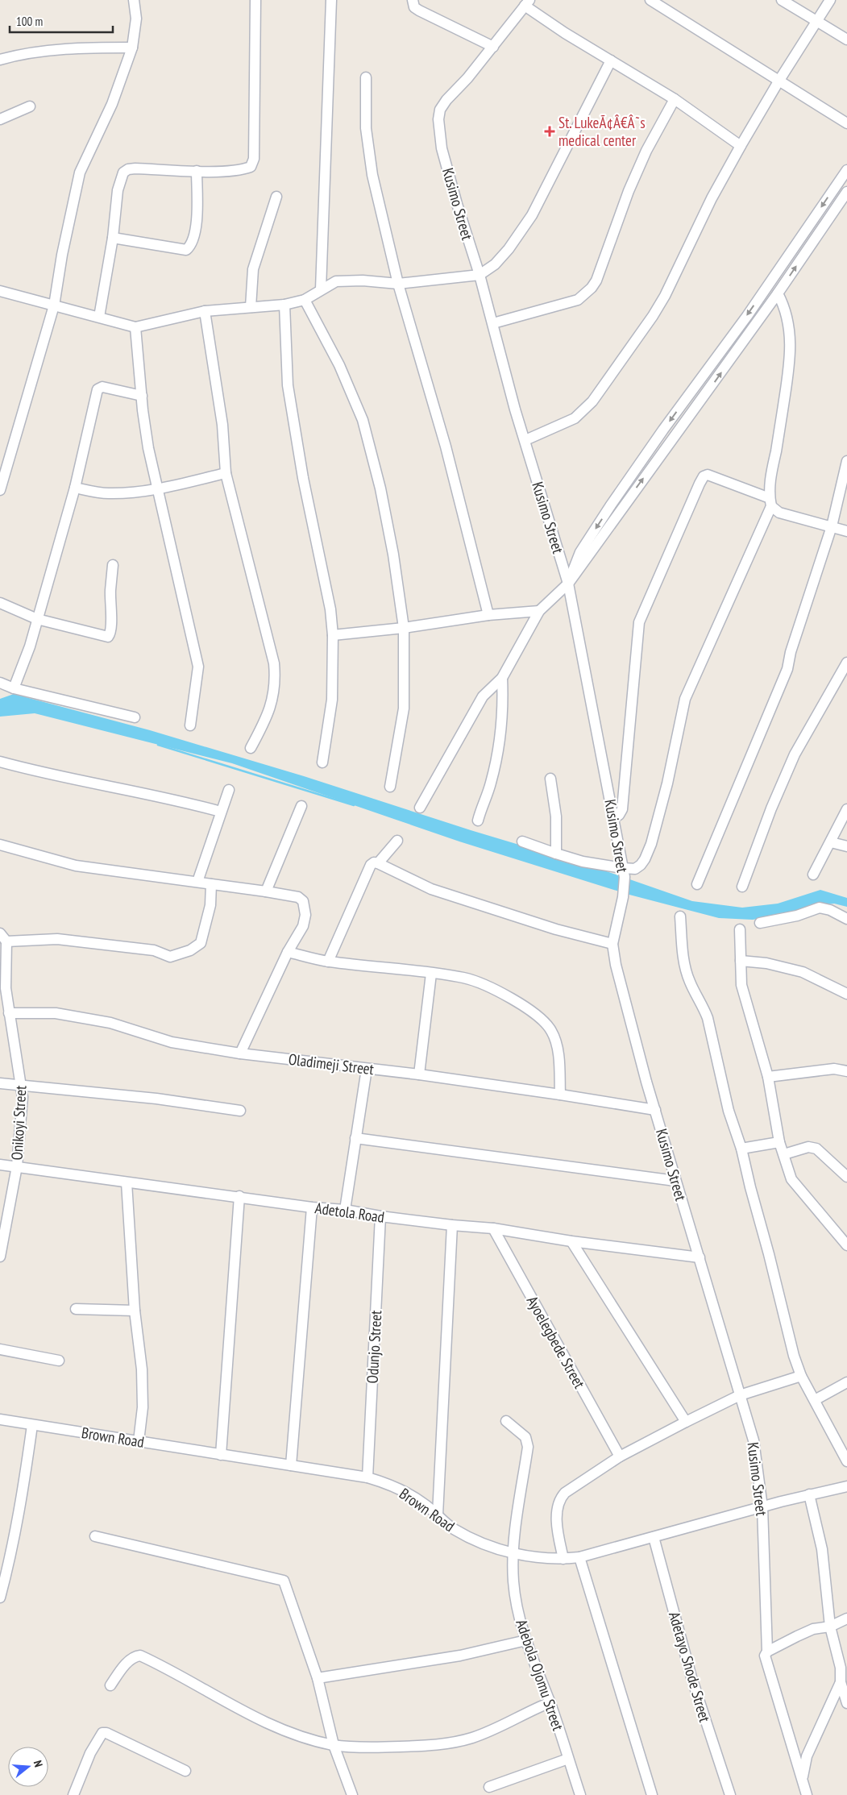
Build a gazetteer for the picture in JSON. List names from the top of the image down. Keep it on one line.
{"streets":{"street":["Kusimo Street","Oladimeji Street","Onikoyi Street","Adetola Road","Ayoelegbede Street","Odunjo Street","Brown Road","Adetayo Shode Street","Adebola Ojomu Street"]},"crossings":[["Kusimo Street","Oladimeji Street"],["Kusimo Street","Adetola Road"],["Kusimo Street","Brown Road"],["Oladimeji Street","Onikoyi Street"],["Onikoyi Street","Adetola Road"],["Adetola Road","Ayoelegbede Street"],["Adetola Road","Odunjo Street"],["Odunjo Street","Brown Road"],["Brown Road","Adetayo Shode Street"],["Brown Road","Adebola Ojomu Street"]],"places":{"health":["St. LukeÃ¢Â€Â˜s medical center"]},"scale_bar":"100 m","north":"right"}
